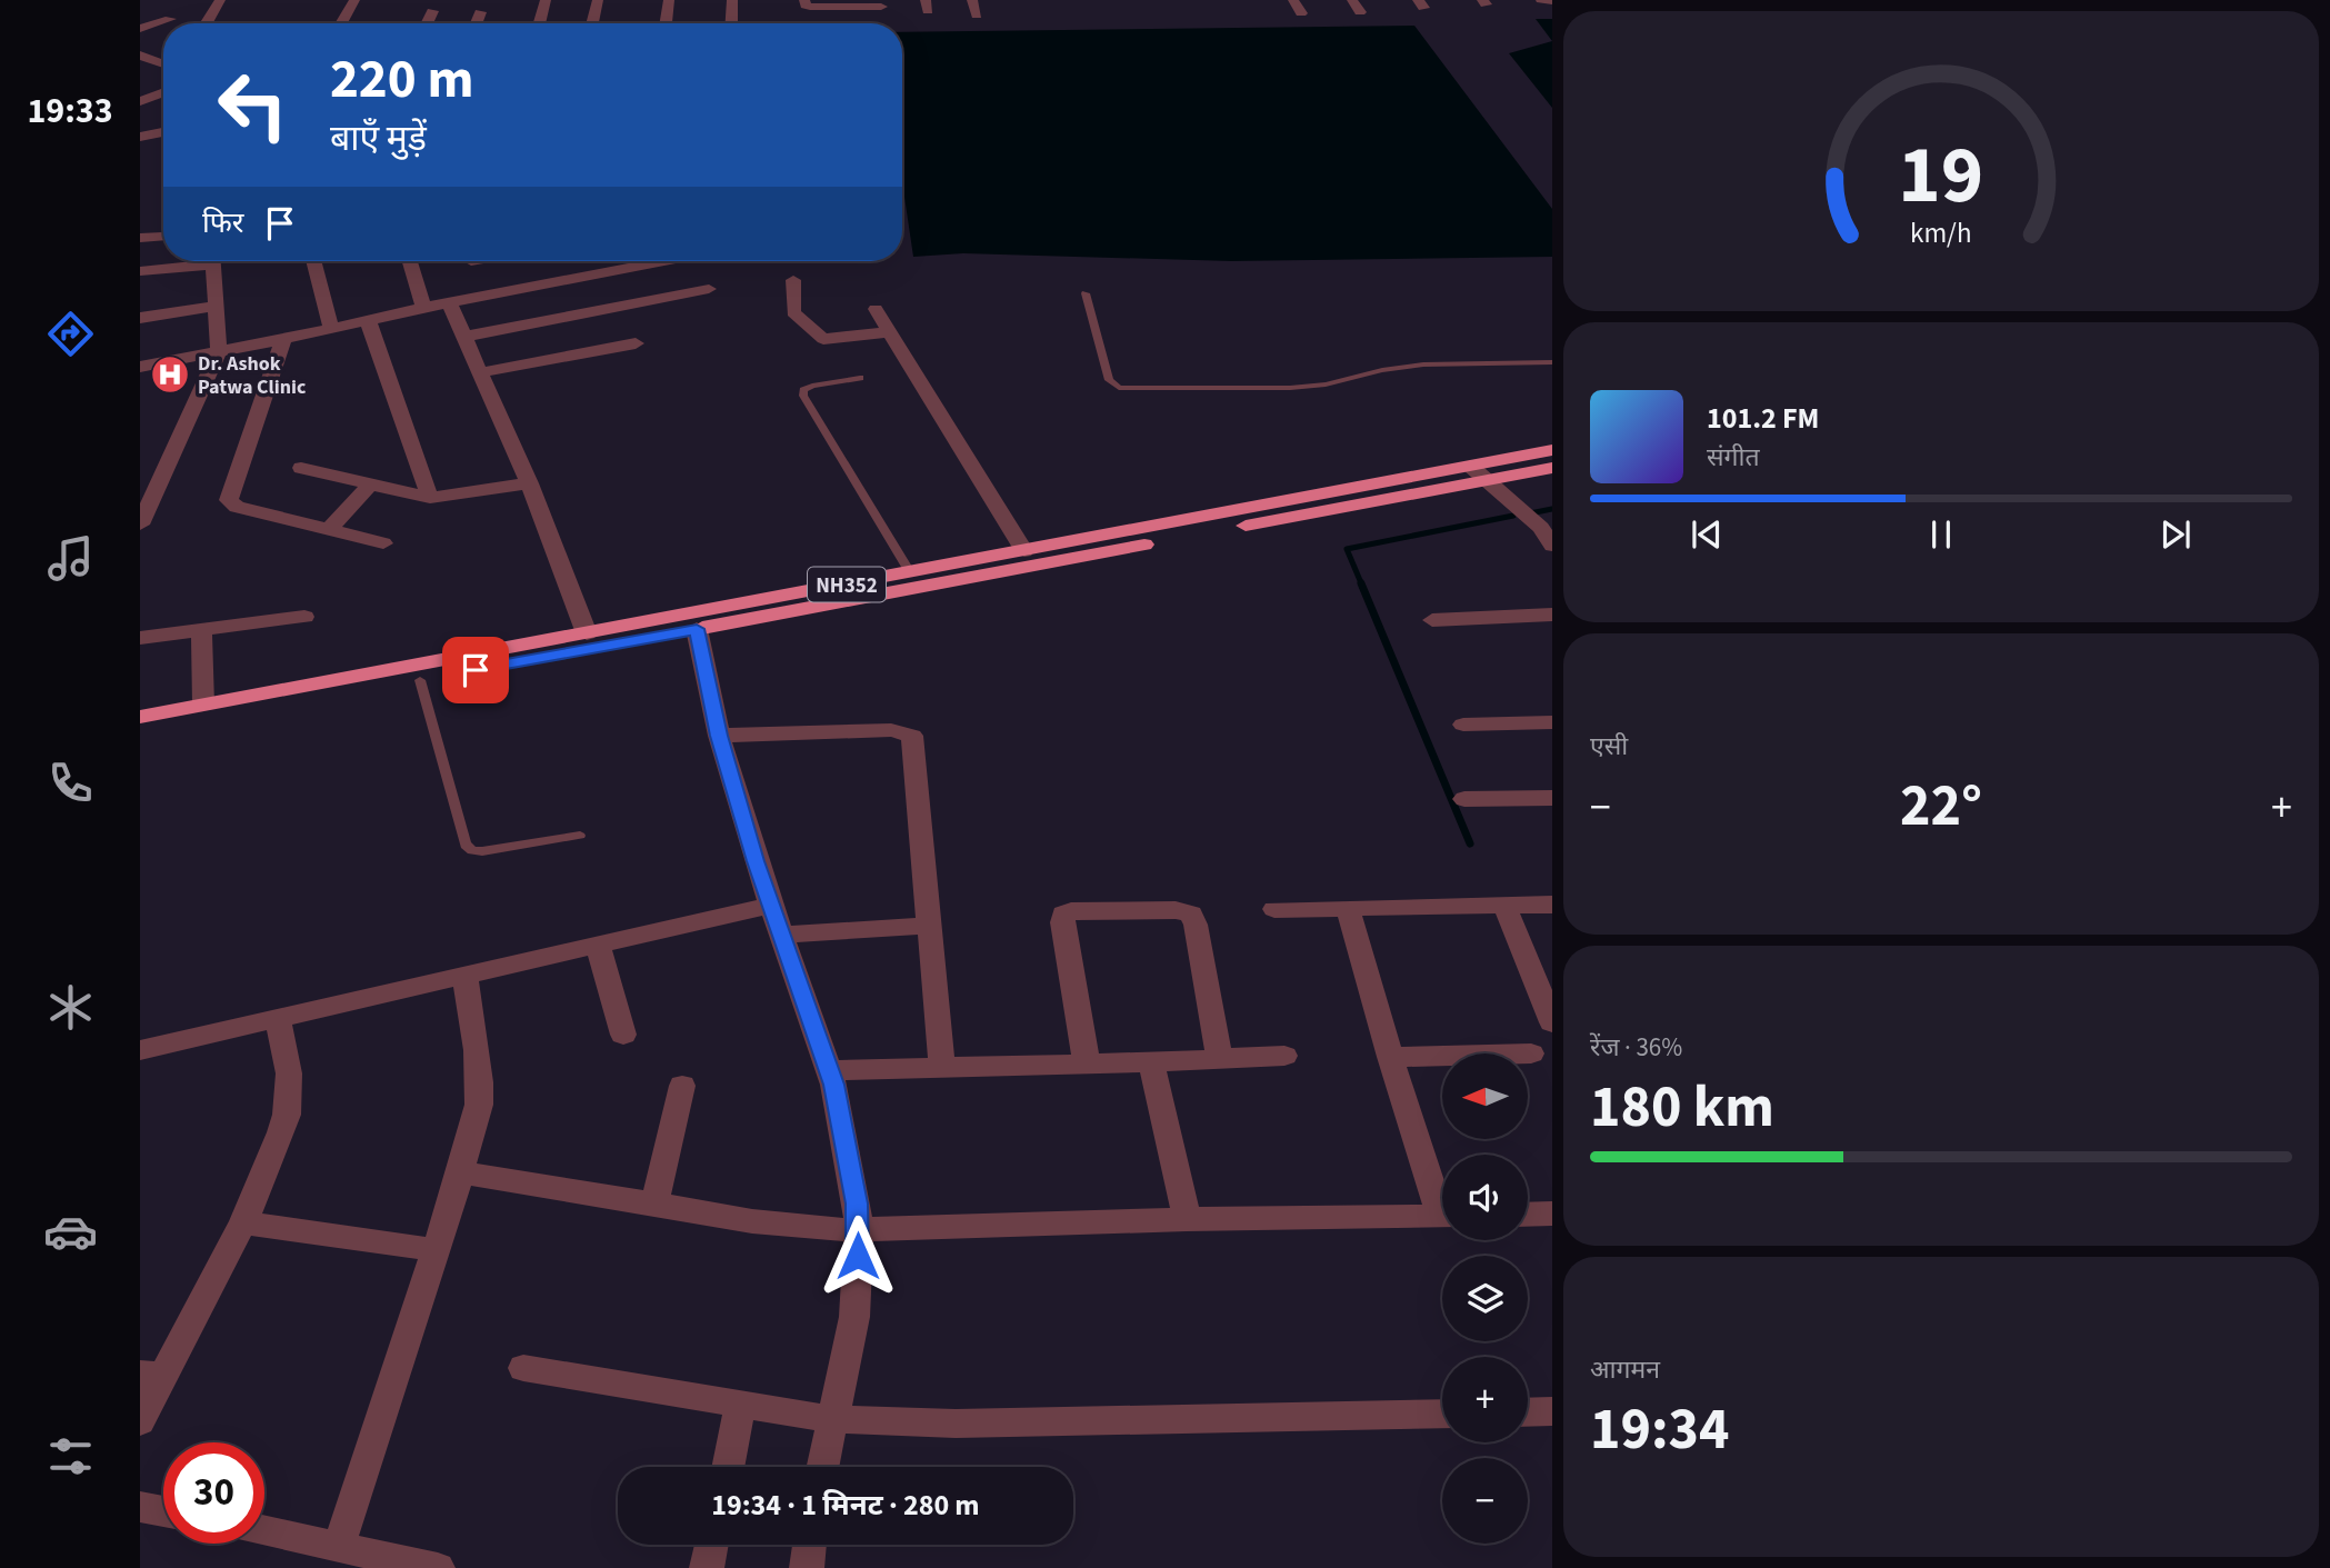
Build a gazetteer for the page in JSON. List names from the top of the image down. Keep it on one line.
{"streets":{"highway":["NH352"]},"places":{"hospital":["Dr. Ashok Patwa Clinic"]},"north":"left","page":{"tabs":"19:33","turn":["220 m","बाएँ मुड़ें"],"then":"फिर","song":["101.2 FM","संगीत"],"tile":["एसी",["रेंज · 36%","180 km"],["आगमन","19:34"]],"heat":["−","22°","+"],"map_buttons":["+","−"],"limit":"30","trip":"19:34 · 1 मिनट · 280 m","gauge":["19","km/h"]}}
